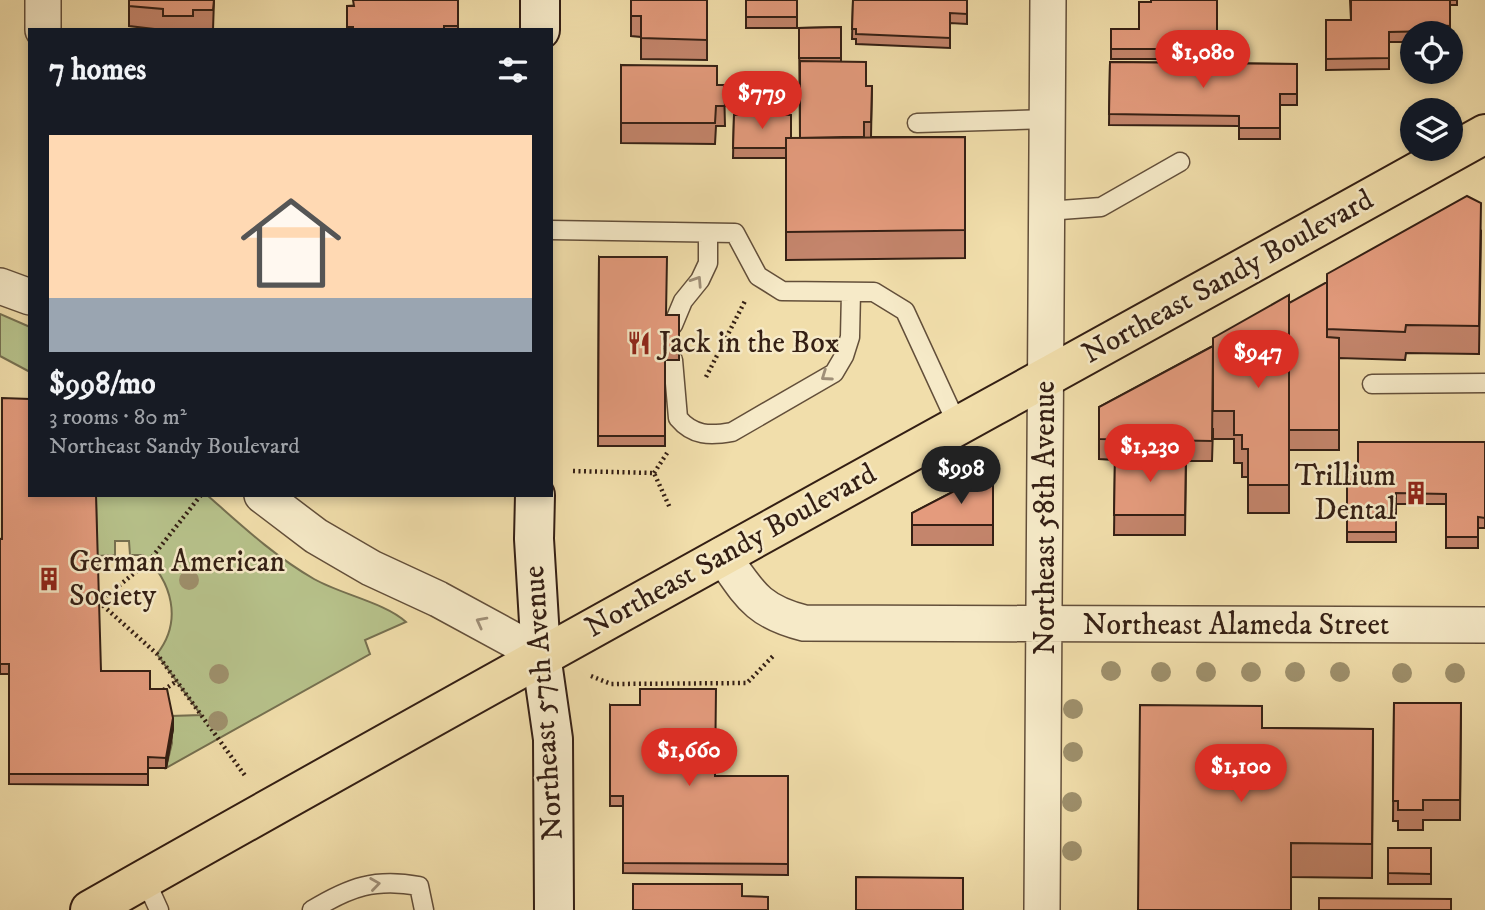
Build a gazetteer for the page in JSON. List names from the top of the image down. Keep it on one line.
{"streets":{"main road":["Northeast Sandy Boulevard","Northeast 57th Avenue"],"street":["Northeast 58th Avenue","Northeast Alameda Street"]},"crossings":[["Northeast Sandy Boulevard","Northeast 58th Avenue"],["Northeast Sandy Boulevard","Northeast Alameda Street"],["Northeast Sandy Boulevard","Northeast 57th Avenue"],["Northeast 58th Avenue","Northeast Alameda Street"]],"places":{"restaurant":["Jack in the Box"],"building":["Trillium Dental","German American Society"]},"page":{"heading":"7 homes","price":["$1,080","$779","$947","$1,230","$998","$1,660","$1,100"],"list":[{"name":"$998/mo","note":"3 rooms · 80 m² · Northeast Sandy Boulevard"}]}}
